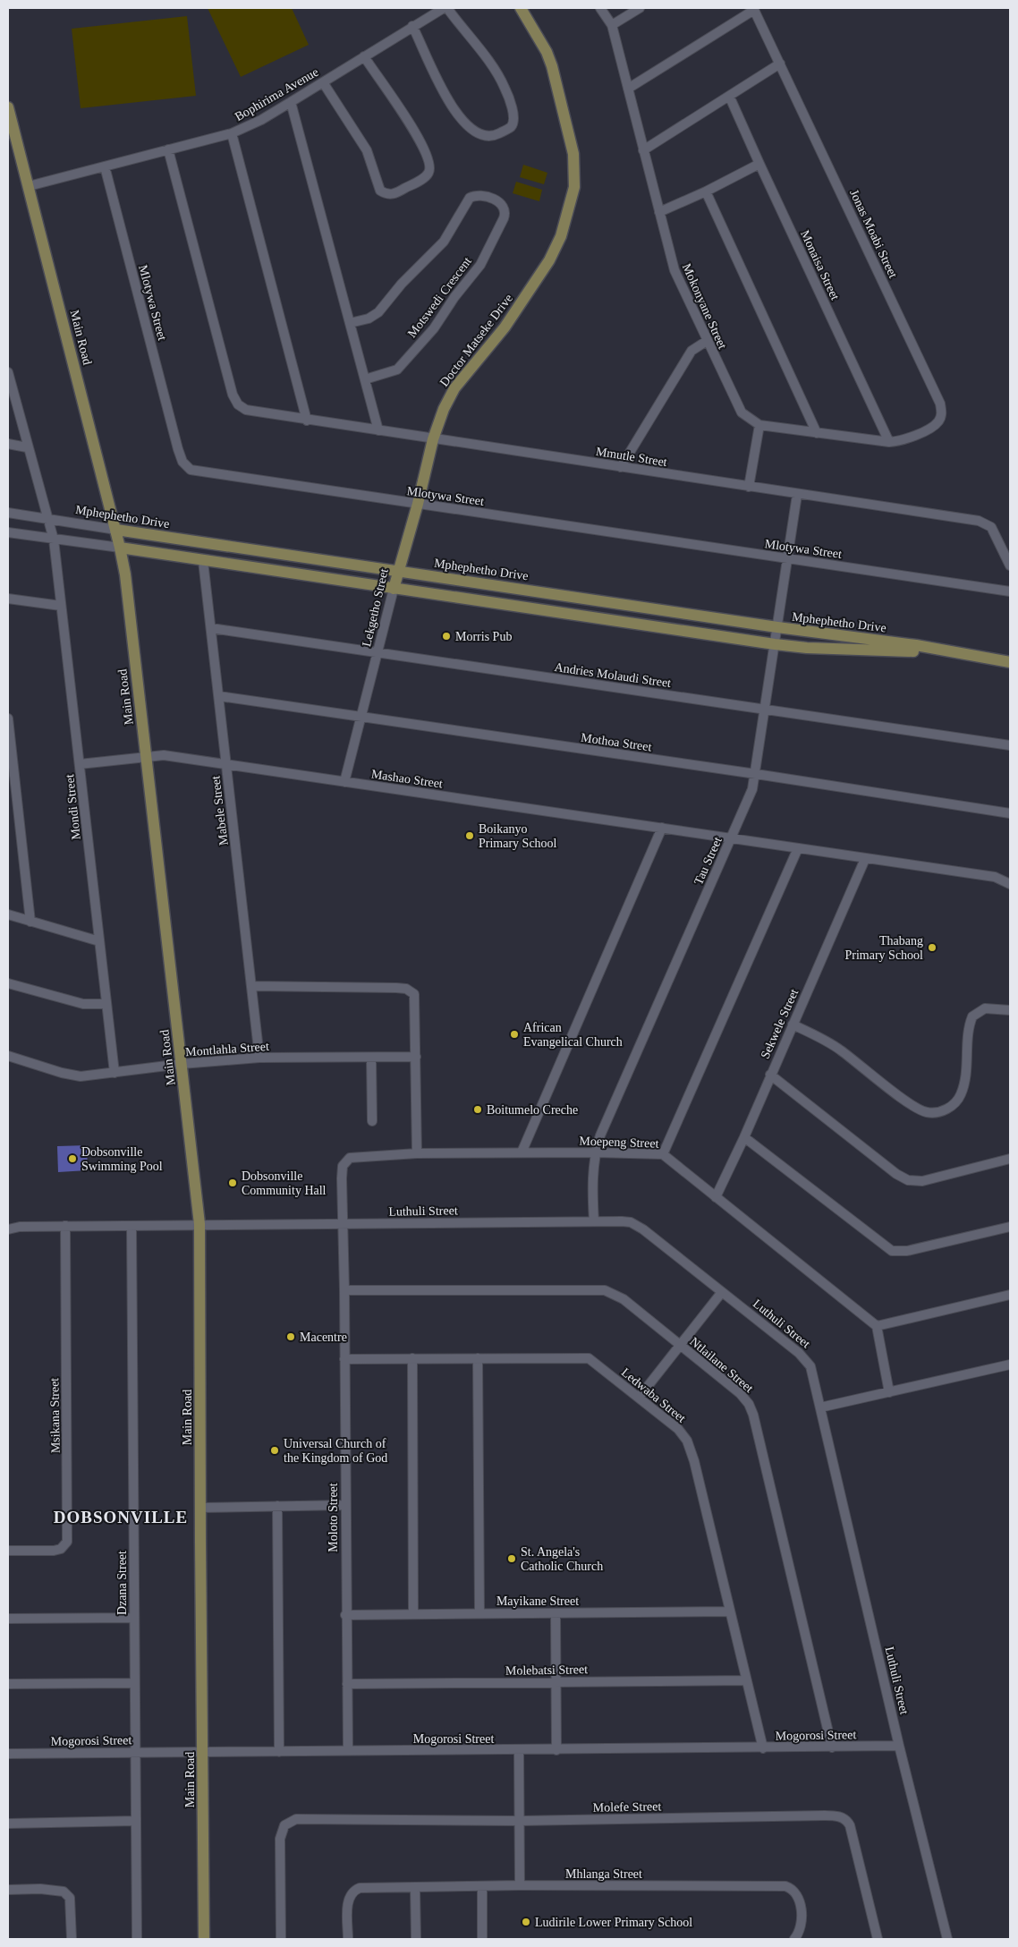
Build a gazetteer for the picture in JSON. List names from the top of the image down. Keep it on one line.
{"streets":{"street":["Bophirima Avenue","Jonas Moabi Street","Monaisa Street","Motswedi Crescent","Mlotywa Street","Mokonyane Street","Main Road","Doctor Matseke Drive","Mmutle Street","Mphephetho Drive","Lekgetho Street","Andries Molaudi Street","Mothoa Street","Mashao Street","Mondi Street","Mabele Street","Tau Street","Sekwele Street","Montlahla Street","Moepeng Street","Luthuli Street","Ntlailane Street","Ledwaba Street","Msikana Street","Moloto Street","Dzana Street","Mayikane Street","Molebatsi Street","Mogorosi Street","Molefe Street","Mhlanga Street"]},"crossings":[["Bophirima Avenue","Mlotywa Street"],["Bophirima Avenue","Main Road"],["Bophirima Avenue","Mmutle Street"],["Jonas Moabi Street","Monaisa Street"],["Jonas Moabi Street","Mokonyane Street"],["Monaisa Street","Mokonyane Street"],["Mlotywa Street","Lekgetho Street"],["Mlotywa Street","Tau Street"],["Main Road","Mphephetho Drive"],["Main Road","Mashao Street"],["Main Road","Montlahla Street"],["Main Road","Luthuli Street"],["Main Road","Mogorosi Street"],["Doctor Matseke Drive","Mmutle Street"],["Doctor Matseke Drive","Lekgetho Street"],["Mmutle Street","Lekgetho Street"],["Mmutle Street","Tau Street"],["Mphephetho Drive","Lekgetho Street"],["Mphephetho Drive","Mondi Street"],["Mphephetho Drive","Mabele Street"],["Mphephetho Drive","Tau Street"],["Lekgetho Street","Andries Molaudi Street"],["Lekgetho Street","Mothoa Street"],["Lekgetho Street","Mashao Street"],["Andries Molaudi Street","Mabele Street"],["Andries Molaudi Street","Tau Street"],["Mothoa Street","Mabele Street"],["Mothoa Street","Tau Street"],["Mashao Street","Mondi Street"],["Mashao Street","Mabele Street"],["Mashao Street","Tau Street"],["Mashao Street","Sekwele Street"],["Mondi Street","Montlahla Street"],["Mabele Street","Montlahla Street"],["Tau Street","Moepeng Street"],["Tau Street","Luthuli Street"],["Sekwele Street","Moepeng Street"],["Moepeng Street","Moloto Street"],["Luthuli Street","Msikana Street"],["Luthuli Street","Moloto Street"],["Luthuli Street","Dzana Street"],["Luthuli Street","Mogorosi Street"],["Ntlailane Street","Moloto Street"],["Ntlailane Street","Mogorosi Street"],["Ledwaba Street","Moloto Street"],["Ledwaba Street","Mayikane Street"],["Ledwaba Street","Molebatsi Street"],["Ledwaba Street","Mogorosi Street"],["Moloto Street","Mayikane Street"],["Moloto Street","Molebatsi Street"],["Moloto Street","Mogorosi Street"],["Dzana Street","Mogorosi Street"]],"districts":["DOBSONVILLE"],"places":["Morris Pub","Boikanyo Primary School","Thabang Primary School","African Evangelical Church","Boitumelo Creche","Dobsonville Swimming Pool","Dobsonville Community Hall","Macentre","Universal Church of the Kingdom of God","St. Angela's Catholic Church","Ludirile Lower Primary School"]}
